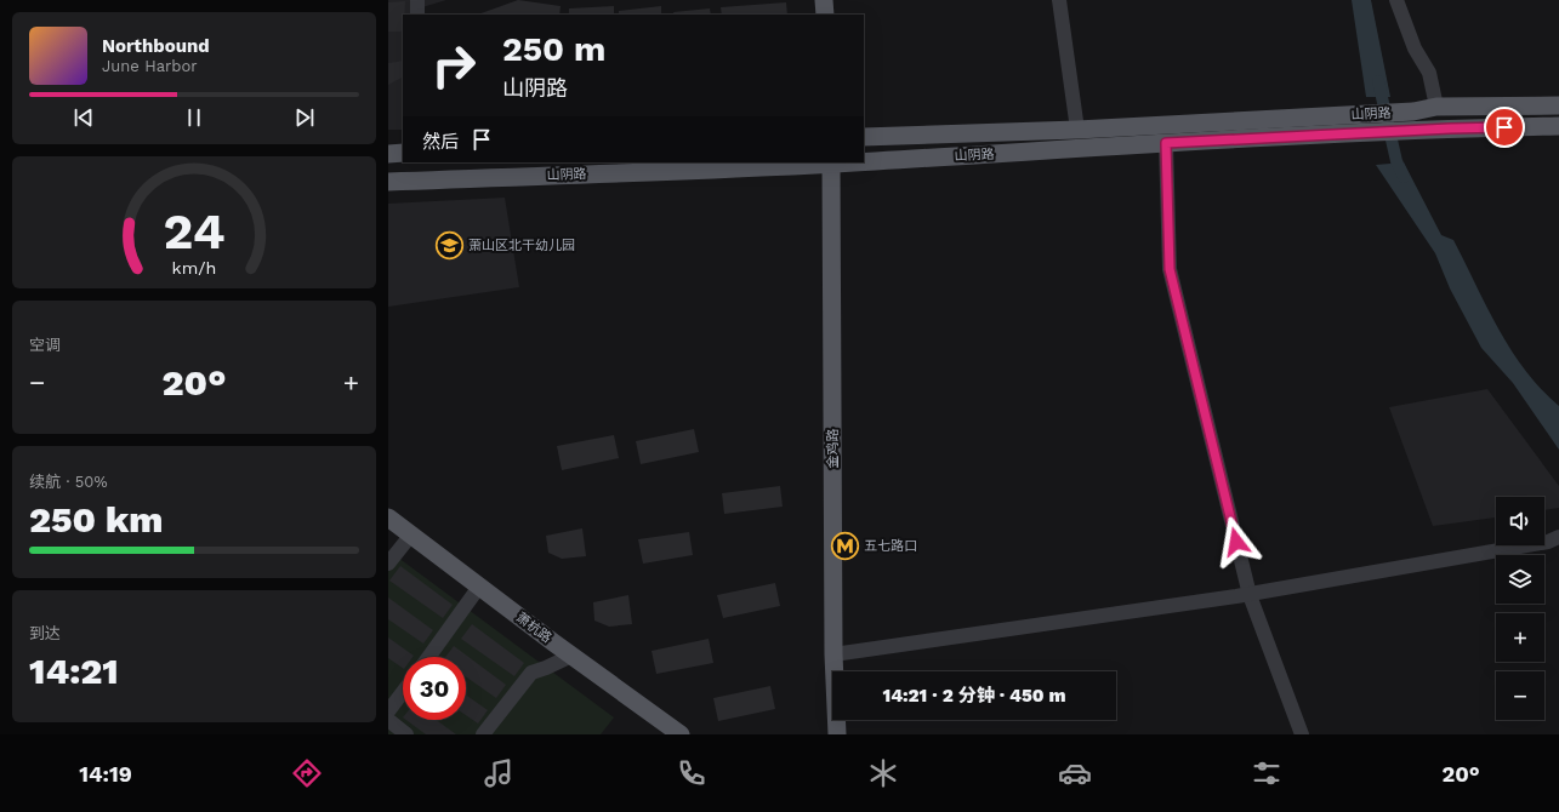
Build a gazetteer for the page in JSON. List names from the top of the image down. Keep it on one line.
{"streets":{"main road":["山阴路","金鸡路","萧杭路"]},"crossings":[["山阴路","金鸡路"]],"places":{"school or university":["萧山区北干幼儿园"],"metro station":["五七路口"]},"page":{"turn":["250 m","山阴路"],"song":["Northbound","June Harbor"],"then":"然后","tile":["空调",["续航 · 50%","250 km"],["到达","14:21"]],"heat":["−","20°","+"],"map_buttons":["+","−"],"limit":"30","trip":"14:21 · 2 分钟 · 450 m","tabs":["14:19","20°"],"gauge":["24","km/h"]}}
